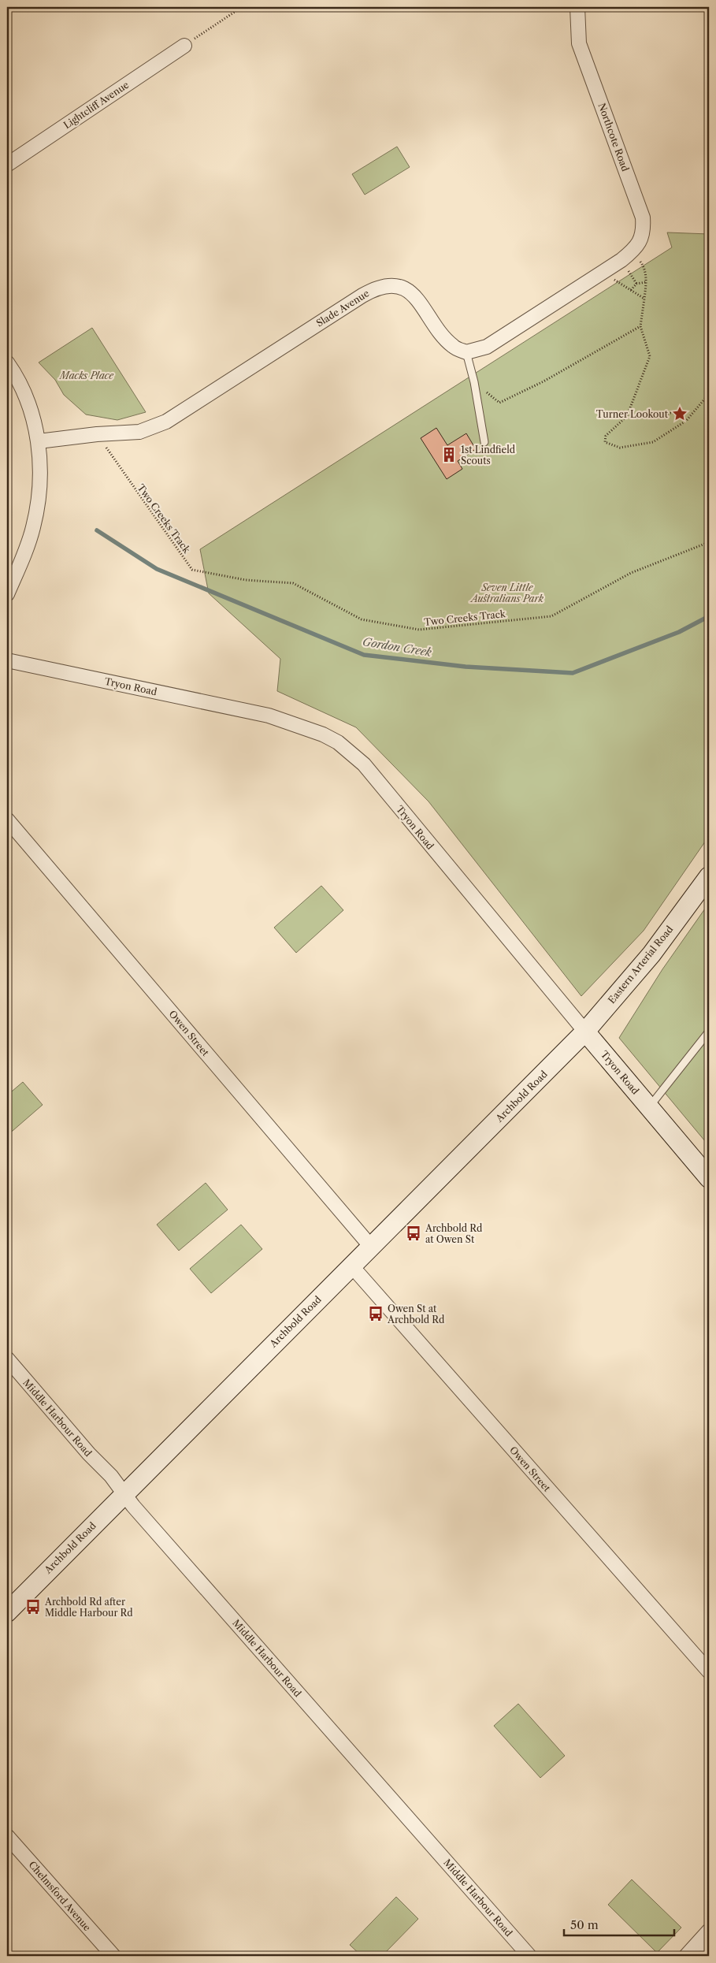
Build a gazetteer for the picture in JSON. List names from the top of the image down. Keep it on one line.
{"streets":{"main road":["Tryon Road","Eastern Arterial Road","Archbold Road"],"street":["Lightcliff Avenue","Northcote Road","Slade Avenue","Owen Street","Middle Harbour Road","Chelmsford Avenue"],"path":["Two Creeks Track"]},"crossings":[["Slade Avenue","Two Creeks Track"],["Tryon Road","Eastern Arterial Road"],["Tryon Road","Archbold Road"],["Eastern Arterial Road","Archbold Road"],["Owen Street","Archbold Road"],["Archbold Road","Middle Harbour Road"]],"water":["Gordon Creek"],"parks":["Macks Place","Seven Little Australians Park"],"places":{"place":["Turner Lookout"],"building":["1st Lindfield Scouts"],"bus stop":["Archbold Rd at Owen St","Owen St at Archbold Rd","Archbold Rd after Middle Harbour Rd"]},"scale_bar":"50 m"}
